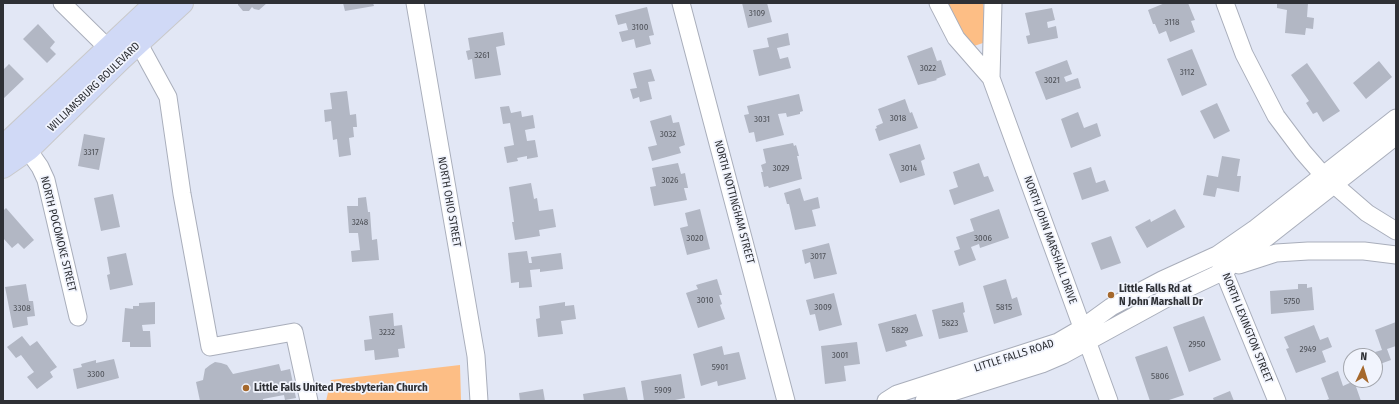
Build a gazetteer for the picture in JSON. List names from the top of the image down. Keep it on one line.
{"streets":{"main road":["WILLIAMSBURG BOULEVARD"],"street":["NORTH OHIO STREET","NORTH NOTTINGHAM STREET","NORTH POCOMOKE STREET","NORTH JOHN MARSHALL DRIVE","NORTH LEXINGTON STREET","LITTLE FALLS ROAD"]},"crossings":[["WILLIAMSBURG BOULEVARD","NORTH POCOMOKE STREET"],["NORTH JOHN MARSHALL DRIVE","LITTLE FALLS ROAD"],["NORTH LEXINGTON STREET","LITTLE FALLS ROAD"]],"places":["Little Falls Rd at N John Marshall Dr","Little Falls United Presbyterian Church"],"house_numbers":["3109","3118","3100","3261","3022","3112","3021","3018","3031","3032","3317","3029","3014","3026","3248","3020","3006","3017","3010","5750","3009","5815","3308","5823","5829","3232","2950","2949","3001","5901","3300","5806","5909"],"north":"top"}
